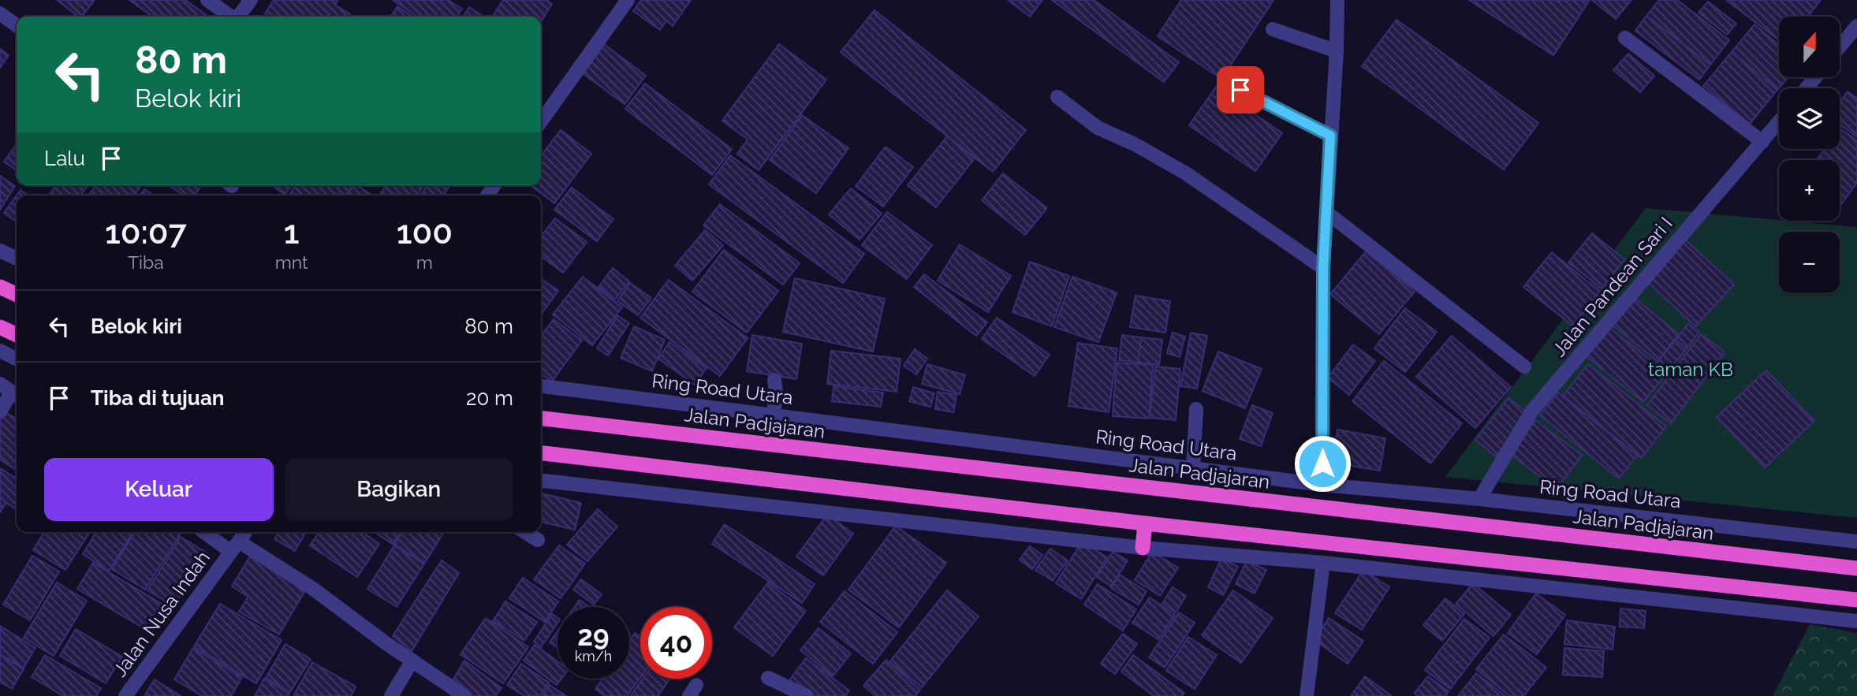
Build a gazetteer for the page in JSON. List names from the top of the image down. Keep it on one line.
{"streets":{"highway":["Jalan Padjajaran"],"street":["Jalan Pandean Sari I","Ring Road Utara","Jalan Nusa Indah"]},"crossings":[["Jalan Pandean Sari I","Ring Road Utara"]],"parks":["taman KB"],"north":"top","page":{"map_buttons":["+","−"],"turn":["80 m","Belok kiri"],"then":"Lalu","eta":["10:07","Tiba","1","mnt","100","m"],"list":[{"name":"Belok kiri","value":"80 m"},{"name":"Tiba di tujuan","value":"20 m"}],"buttons":["Keluar","Bagikan"],"speed":"29 km/h","limit":"40"}}
